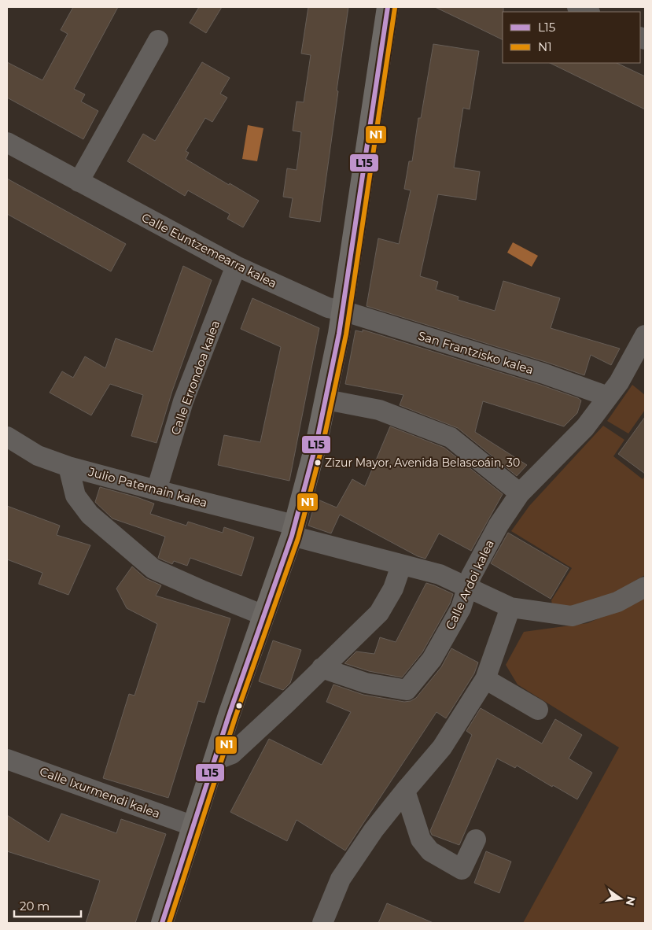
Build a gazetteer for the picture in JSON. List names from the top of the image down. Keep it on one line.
{"streets":{"street":["Calle Euntzemearra kalea","San Frantzisko kalea","Calle Errondoa kalea","Julio Paternain kalea","Calle Ardoi kalea","Calle Ixurmendi kalea"]},"crossings":[["Calle Euntzemearra kalea","San Frantzisko kalea"],["Calle Euntzemearra kalea","Calle Errondoa kalea"],["San Frantzisko kalea","Calle Ardoi kalea"],["Calle Errondoa kalea","Julio Paternain kalea"],["Julio Paternain kalea","Calle Ardoi kalea"]],"places":["Zizur Mayor, Avenida Belascoáin, 30"],"lines":["transit line L15","transit line N1"],"legend":["L15","N1"],"scale_bar":"20 m","north":"right"}
